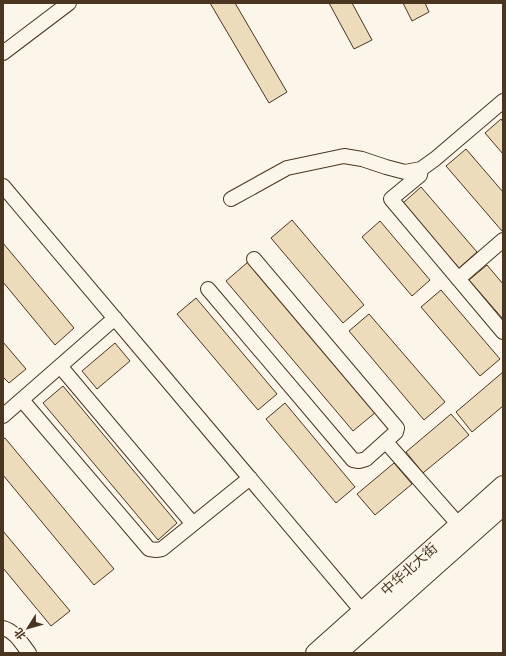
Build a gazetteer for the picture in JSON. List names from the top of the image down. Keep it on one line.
{"streets":{"main road":["中华北大街"]},"north":"bottom left"}
